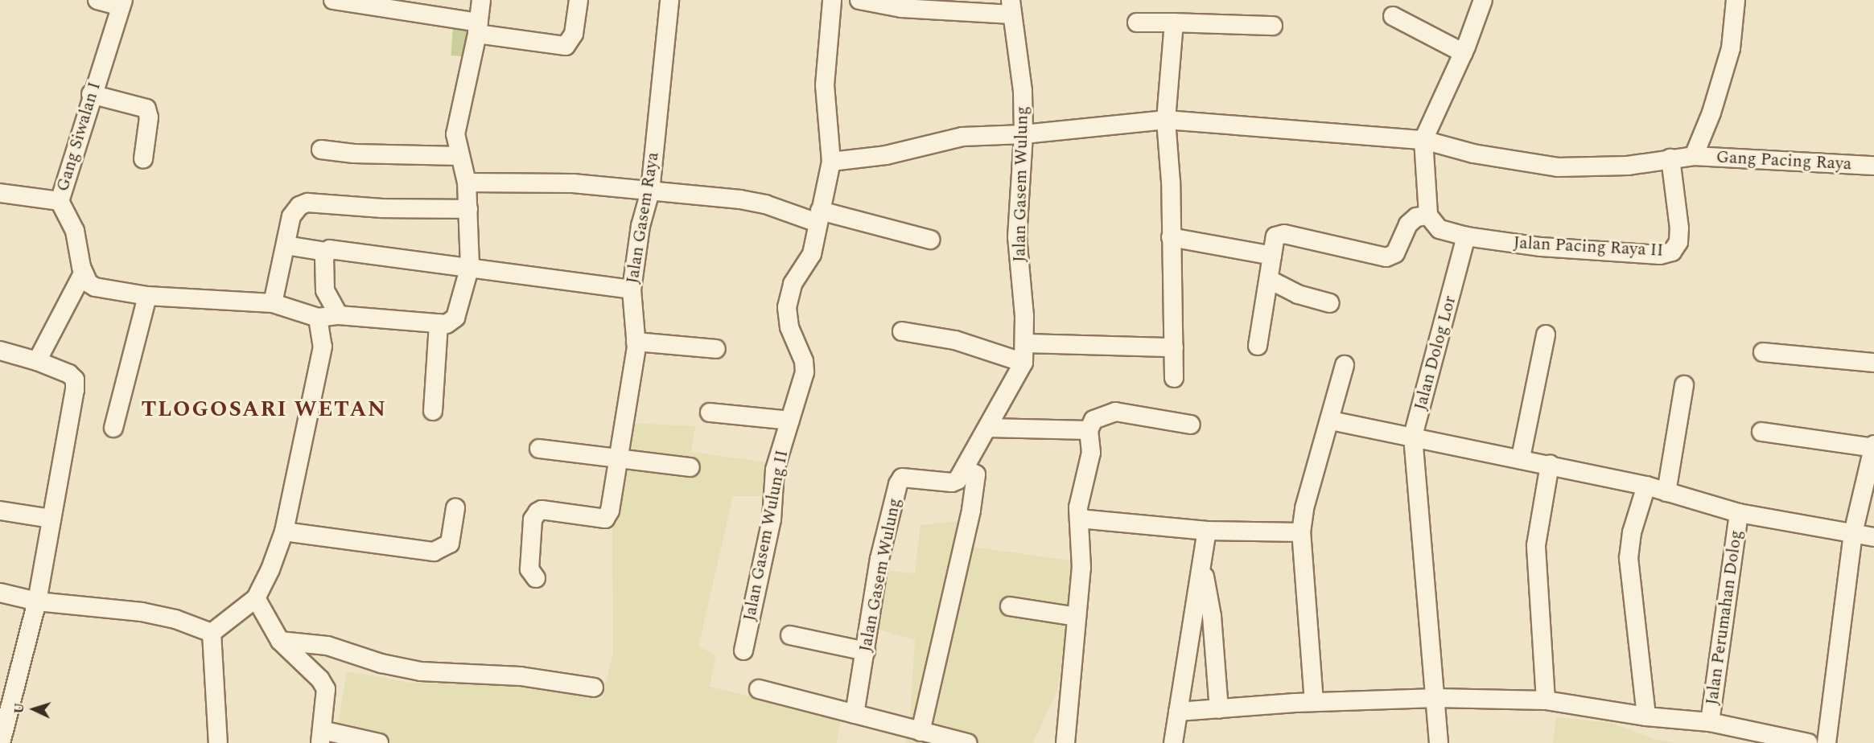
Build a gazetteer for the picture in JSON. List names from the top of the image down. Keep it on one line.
{"streets":{"street":["Gang Siwalan I","Gang Pacing Raya","Jalan Gasem Wulung","Jalan Gasem Raya","Jalan Pacing Raya II","Jalan Dolog Lor","Jalan Gasem Wulung II","Jalan Perumahan Dolog"]},"crossings":[["Gang Pacing Raya","Jalan Gasem Wulung"],["Gang Pacing Raya","Jalan Pacing Raya II"],["Gang Pacing Raya","Jalan Gasem Wulung II"],["Jalan Pacing Raya II","Jalan Dolog Lor"]],"districts":["TLOGOSARI WETAN"],"north":"left"}
